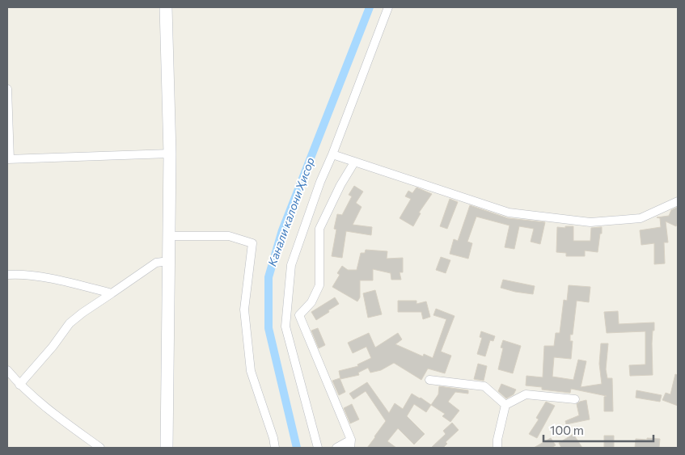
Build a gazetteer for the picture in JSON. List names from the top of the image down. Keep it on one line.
{"water":["Канали калони Ҳисор"],"scale_bar":"100 m"}
